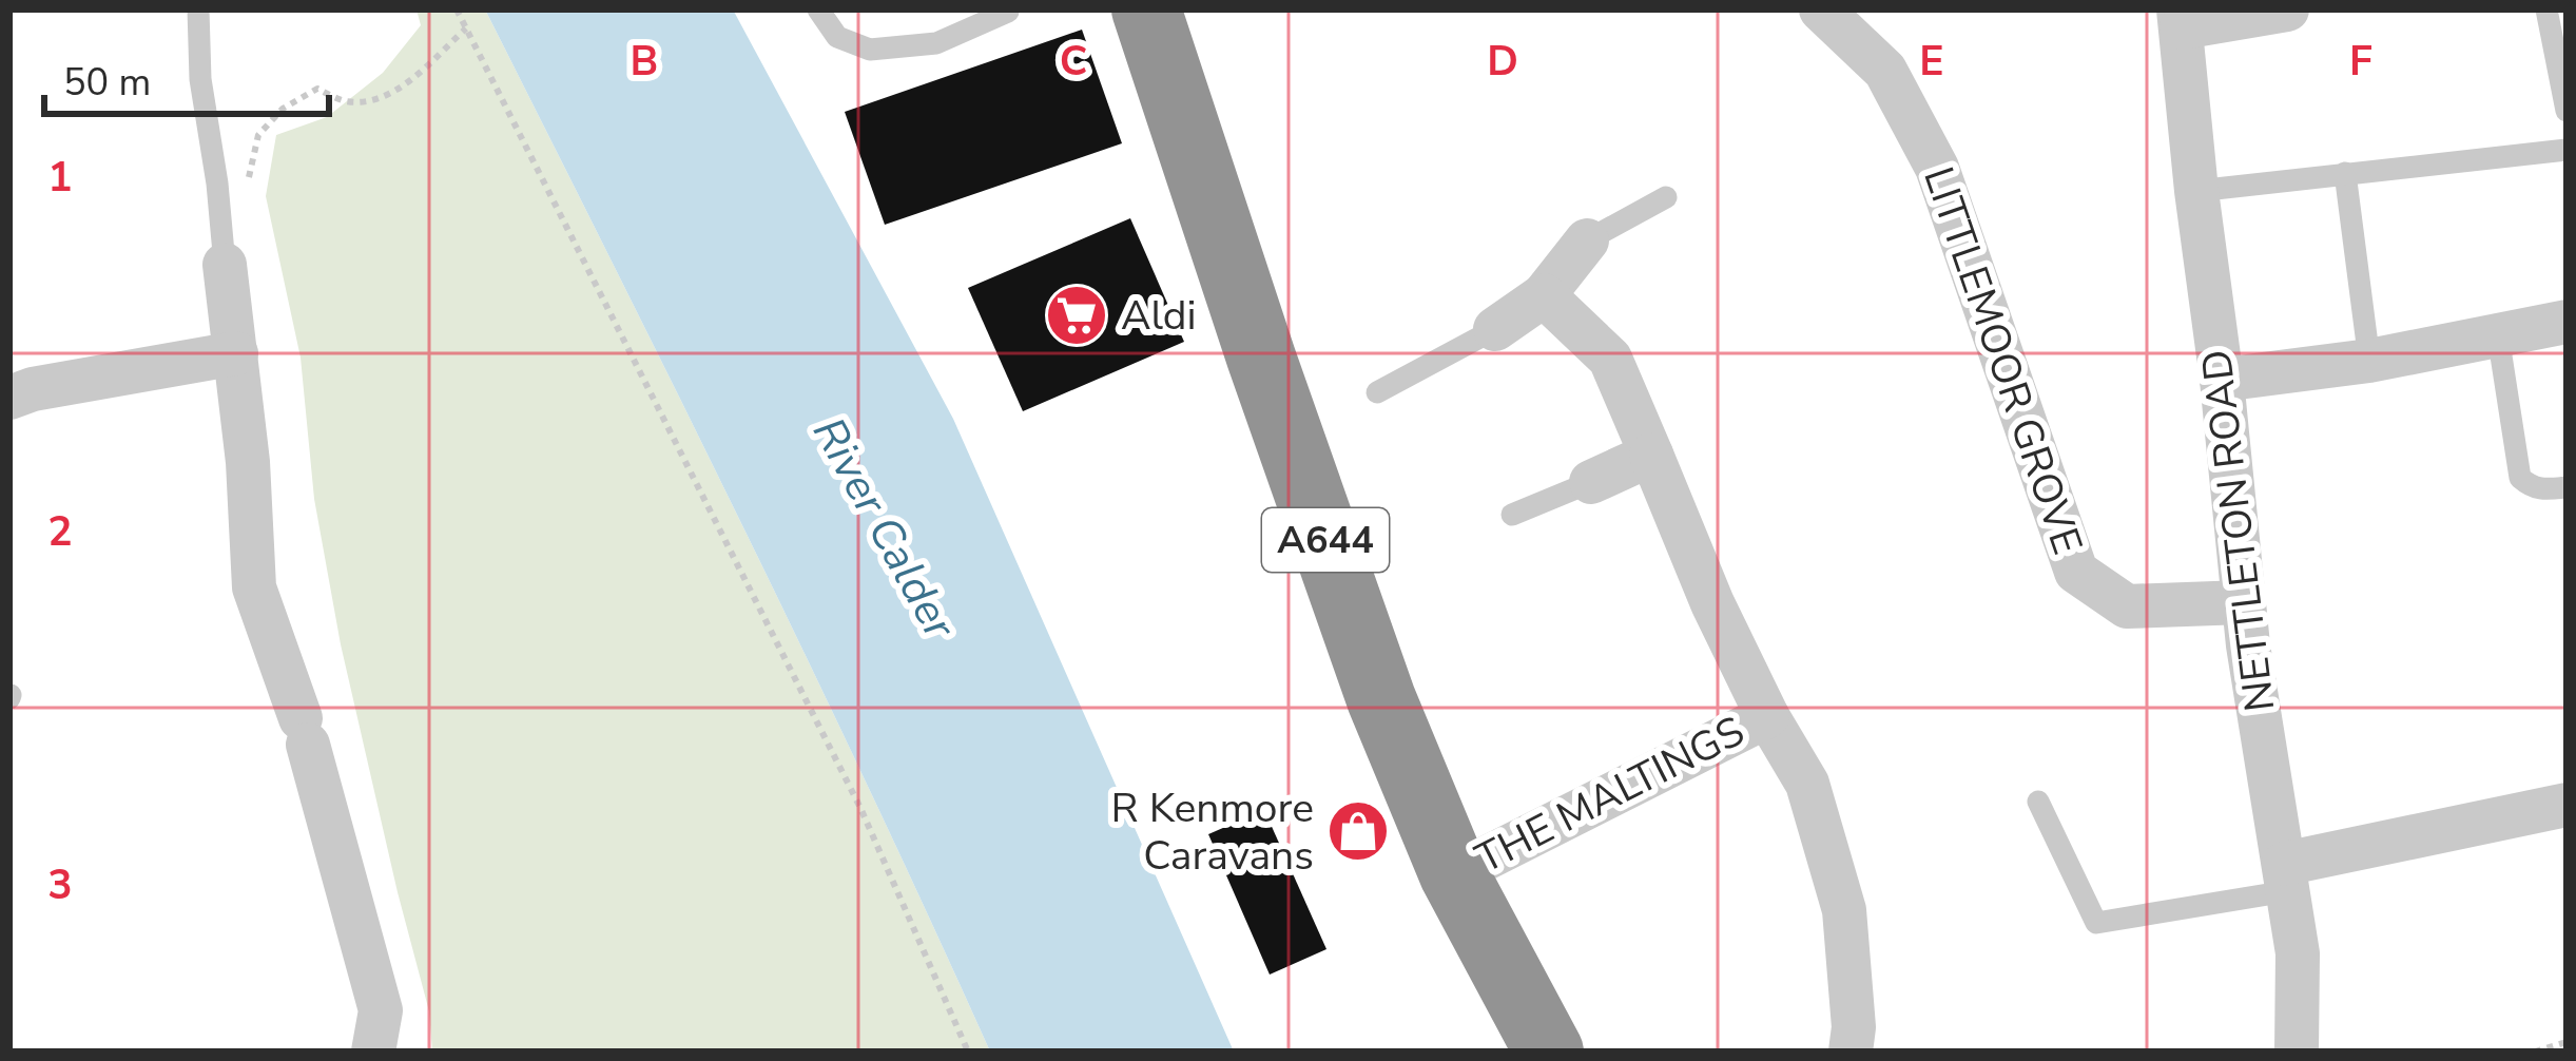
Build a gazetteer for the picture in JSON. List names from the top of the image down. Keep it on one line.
{"streets":{"highway":["A644"],"street":["LITTLEMOOR GROVE","NETTLETON ROAD","THE MALTINGS"]},"crossings":[["LITTLEMOOR GROVE","NETTLETON ROAD"],["A644","THE MALTINGS"]],"water":["River Calder"],"places":{"supermarket":["Aldi"],"shop":["R Kenmore Caravans"]},"scale_bar":"50 m","grid":{"columns":["B","C","D","E","F"],"rows":["1","2","3"]}}
